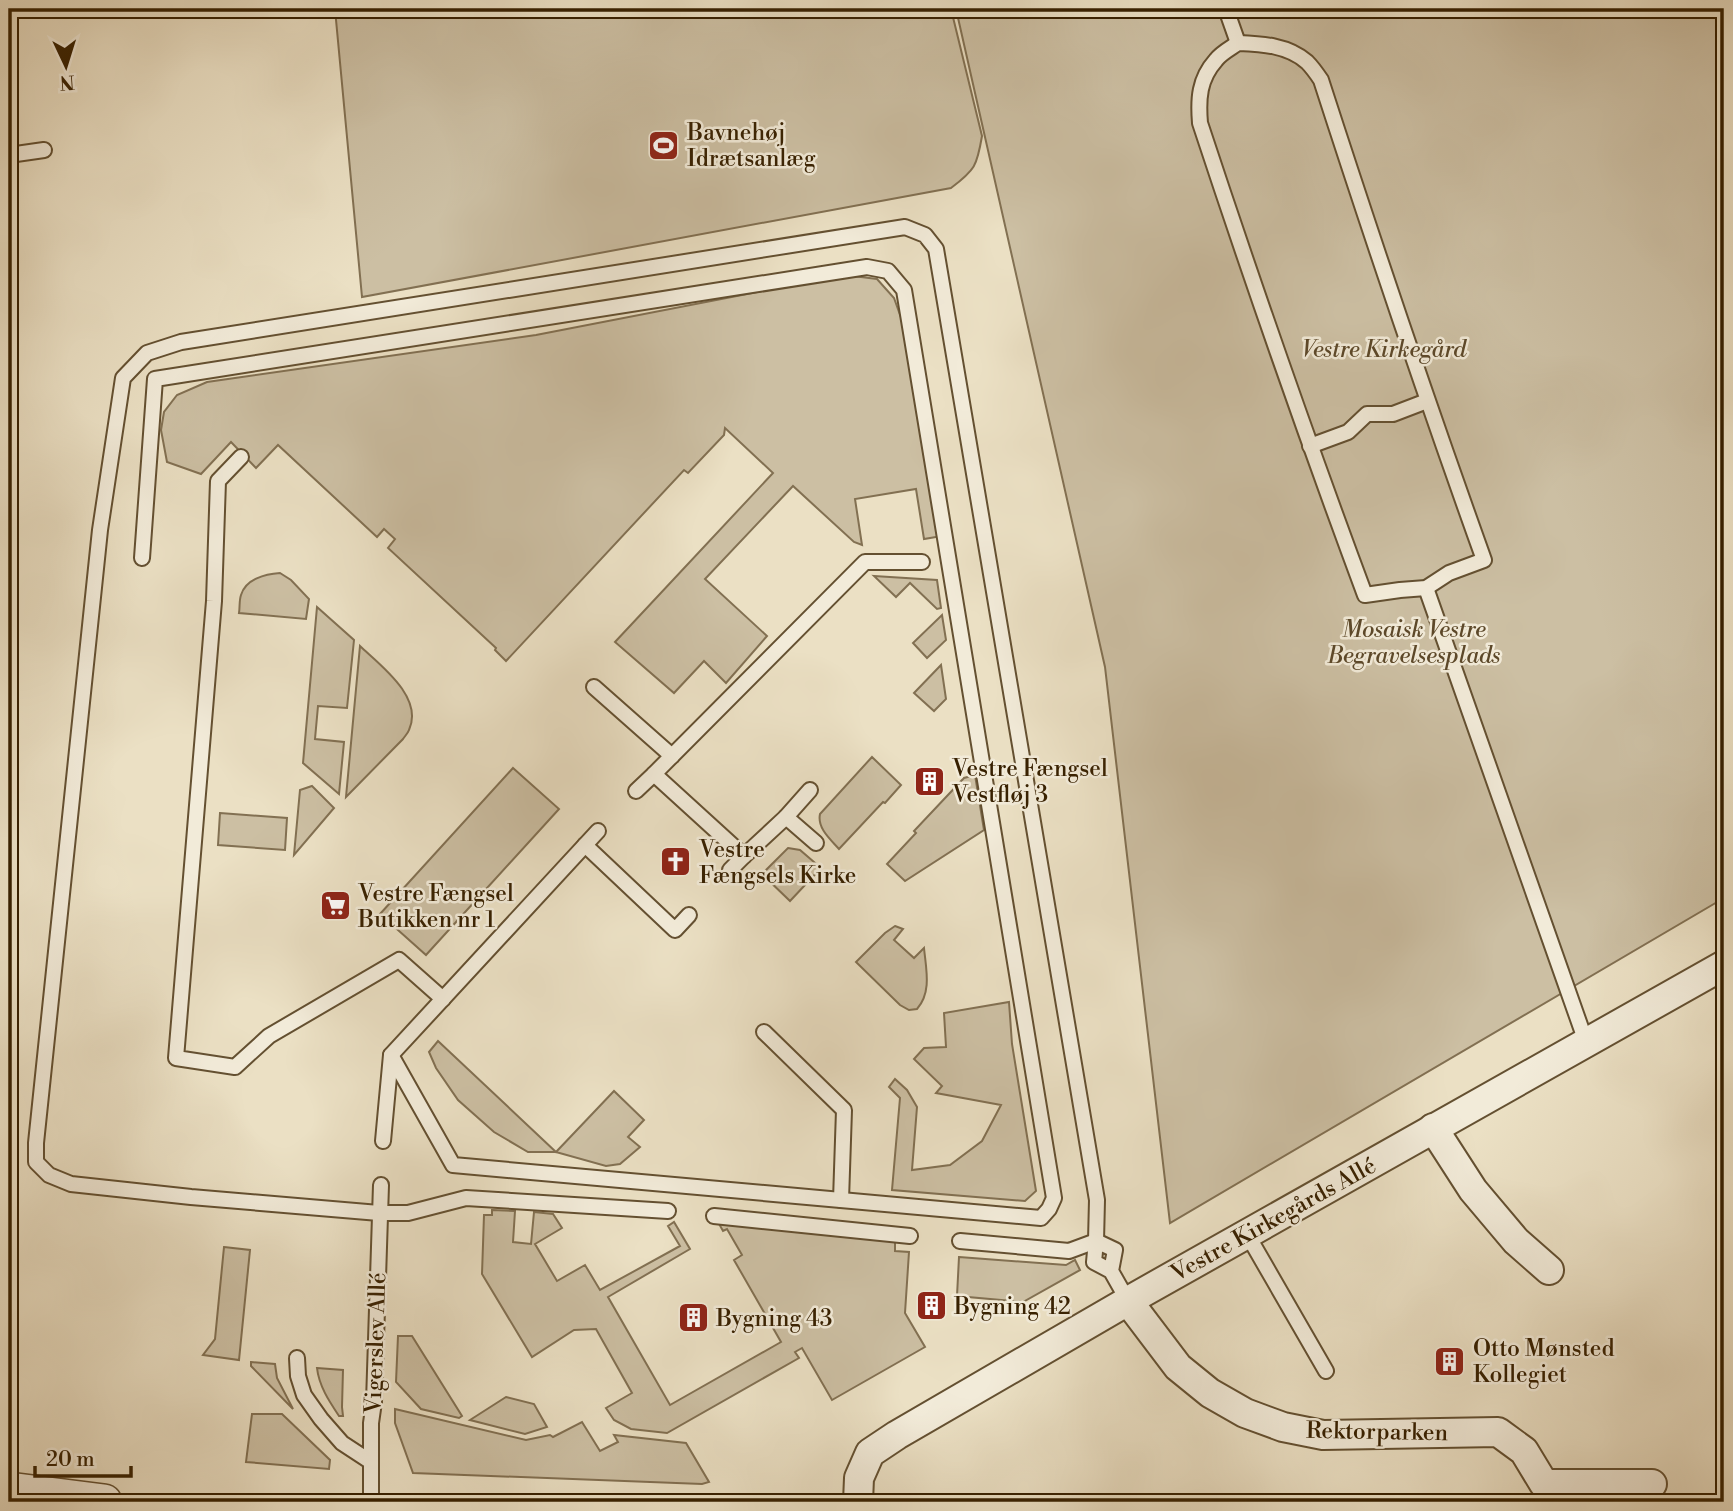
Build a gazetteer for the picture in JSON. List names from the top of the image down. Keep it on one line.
{"streets":{"street":["Vestre Kirkegårds Allé","Rektorparken"],"lane":["Vigerslev Allé"]},"crossings":[["Vestre Kirkegårds Allé","Rektorparken"]],"parks":["Vestre Kirkegård","Mosaisk Vestre Begravelsesplads"],"places":{"sports":["Bavnehøj Idrætsanlæg"],"building":["Vestre Fængsel Vestfløj 3","Bygning 42","Bygning 43","Otto Mønsted Kollegiet"],"church":["Vestre Fængsels Kirke"],"supermarket":["Vestre Fængsel Butikken nr 1"]},"scale_bar":"20 m","north":"bottom"}
